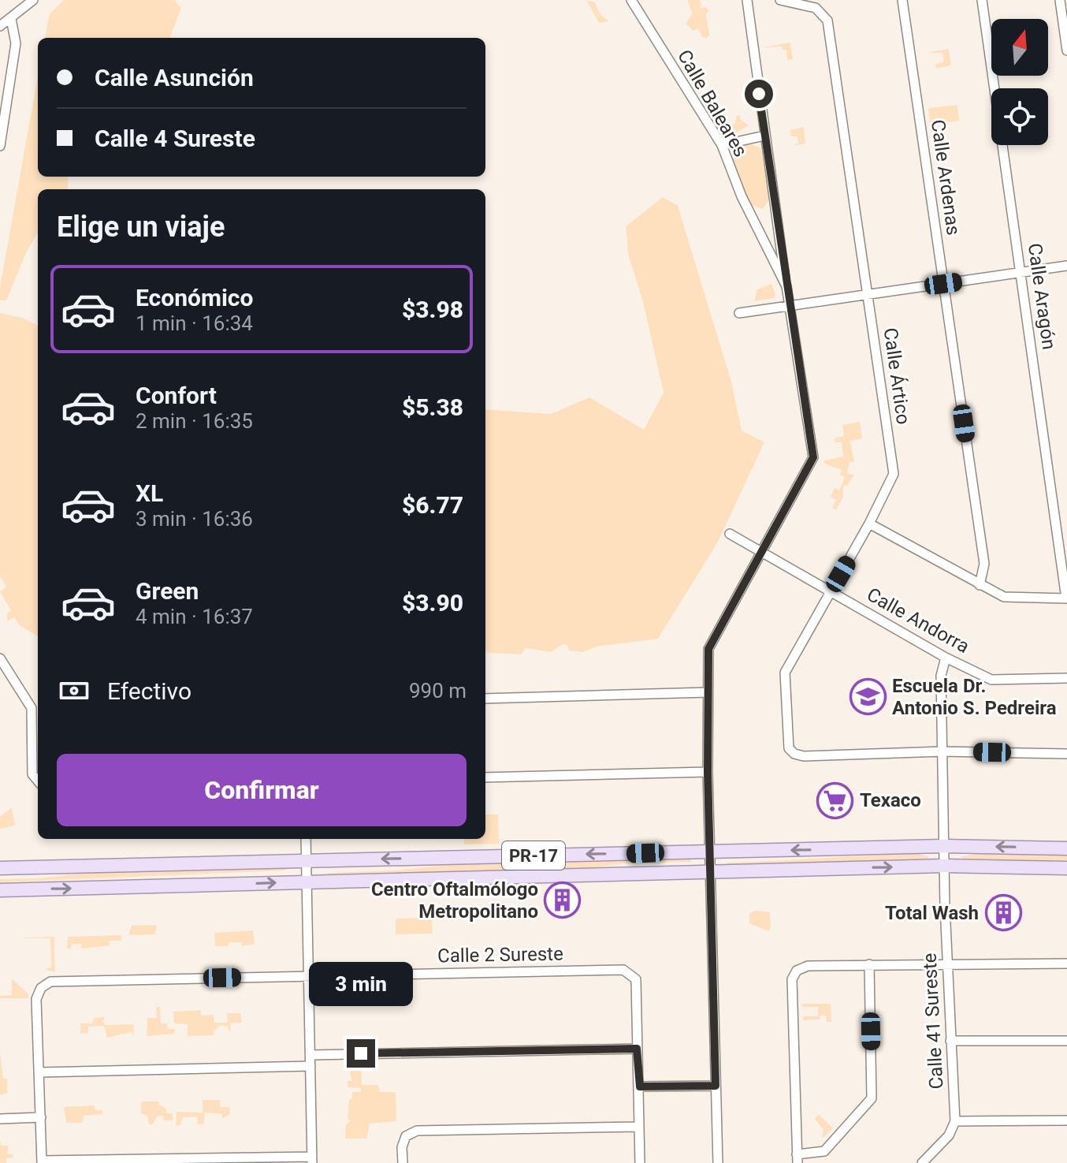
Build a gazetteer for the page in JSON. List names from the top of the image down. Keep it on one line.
{"streets":{"main road":["PR-17"],"street":["Calle Baleares","Calle Ardenas","Calle Aragón","Calle Ártico","Calle Andorra","Calle 2 Sureste","Calle 41 Sureste"]},"crossings":[["Calle Baleares","Calle Andorra"],["Calle Baleares","PR-17"],["Calle Ártico","Calle Andorra"],["Calle Ártico","Calle 41 Sureste"],["Calle Andorra","Calle 41 Sureste"],["PR-17","Calle 41 Sureste"]],"places":{"school or university":["Escuela Dr. Antonio S. Pedreira"],"supermarket":["Texaco"],"building":["Centro Oftalmólogo Metropolitano","Total Wash"]},"north":"top","page":{"banner":["Calle Asunción","Calle 4 Sureste"],"heading":"Elige un viaje","list":[{"name":"Económico","note":"1 min · 16:34","value":"$3.98"},{"name":"Confort","note":"2 min · 16:35","value":"$5.38"},{"name":"XL","note":"3 min · 16:36","value":"$6.77"},{"name":"Green","note":"4 min · 16:37","value":"$3.90"}],"pay":["Efectivo","990 m"],"buttons":"Confirmar","bubble":"3 min"}}
